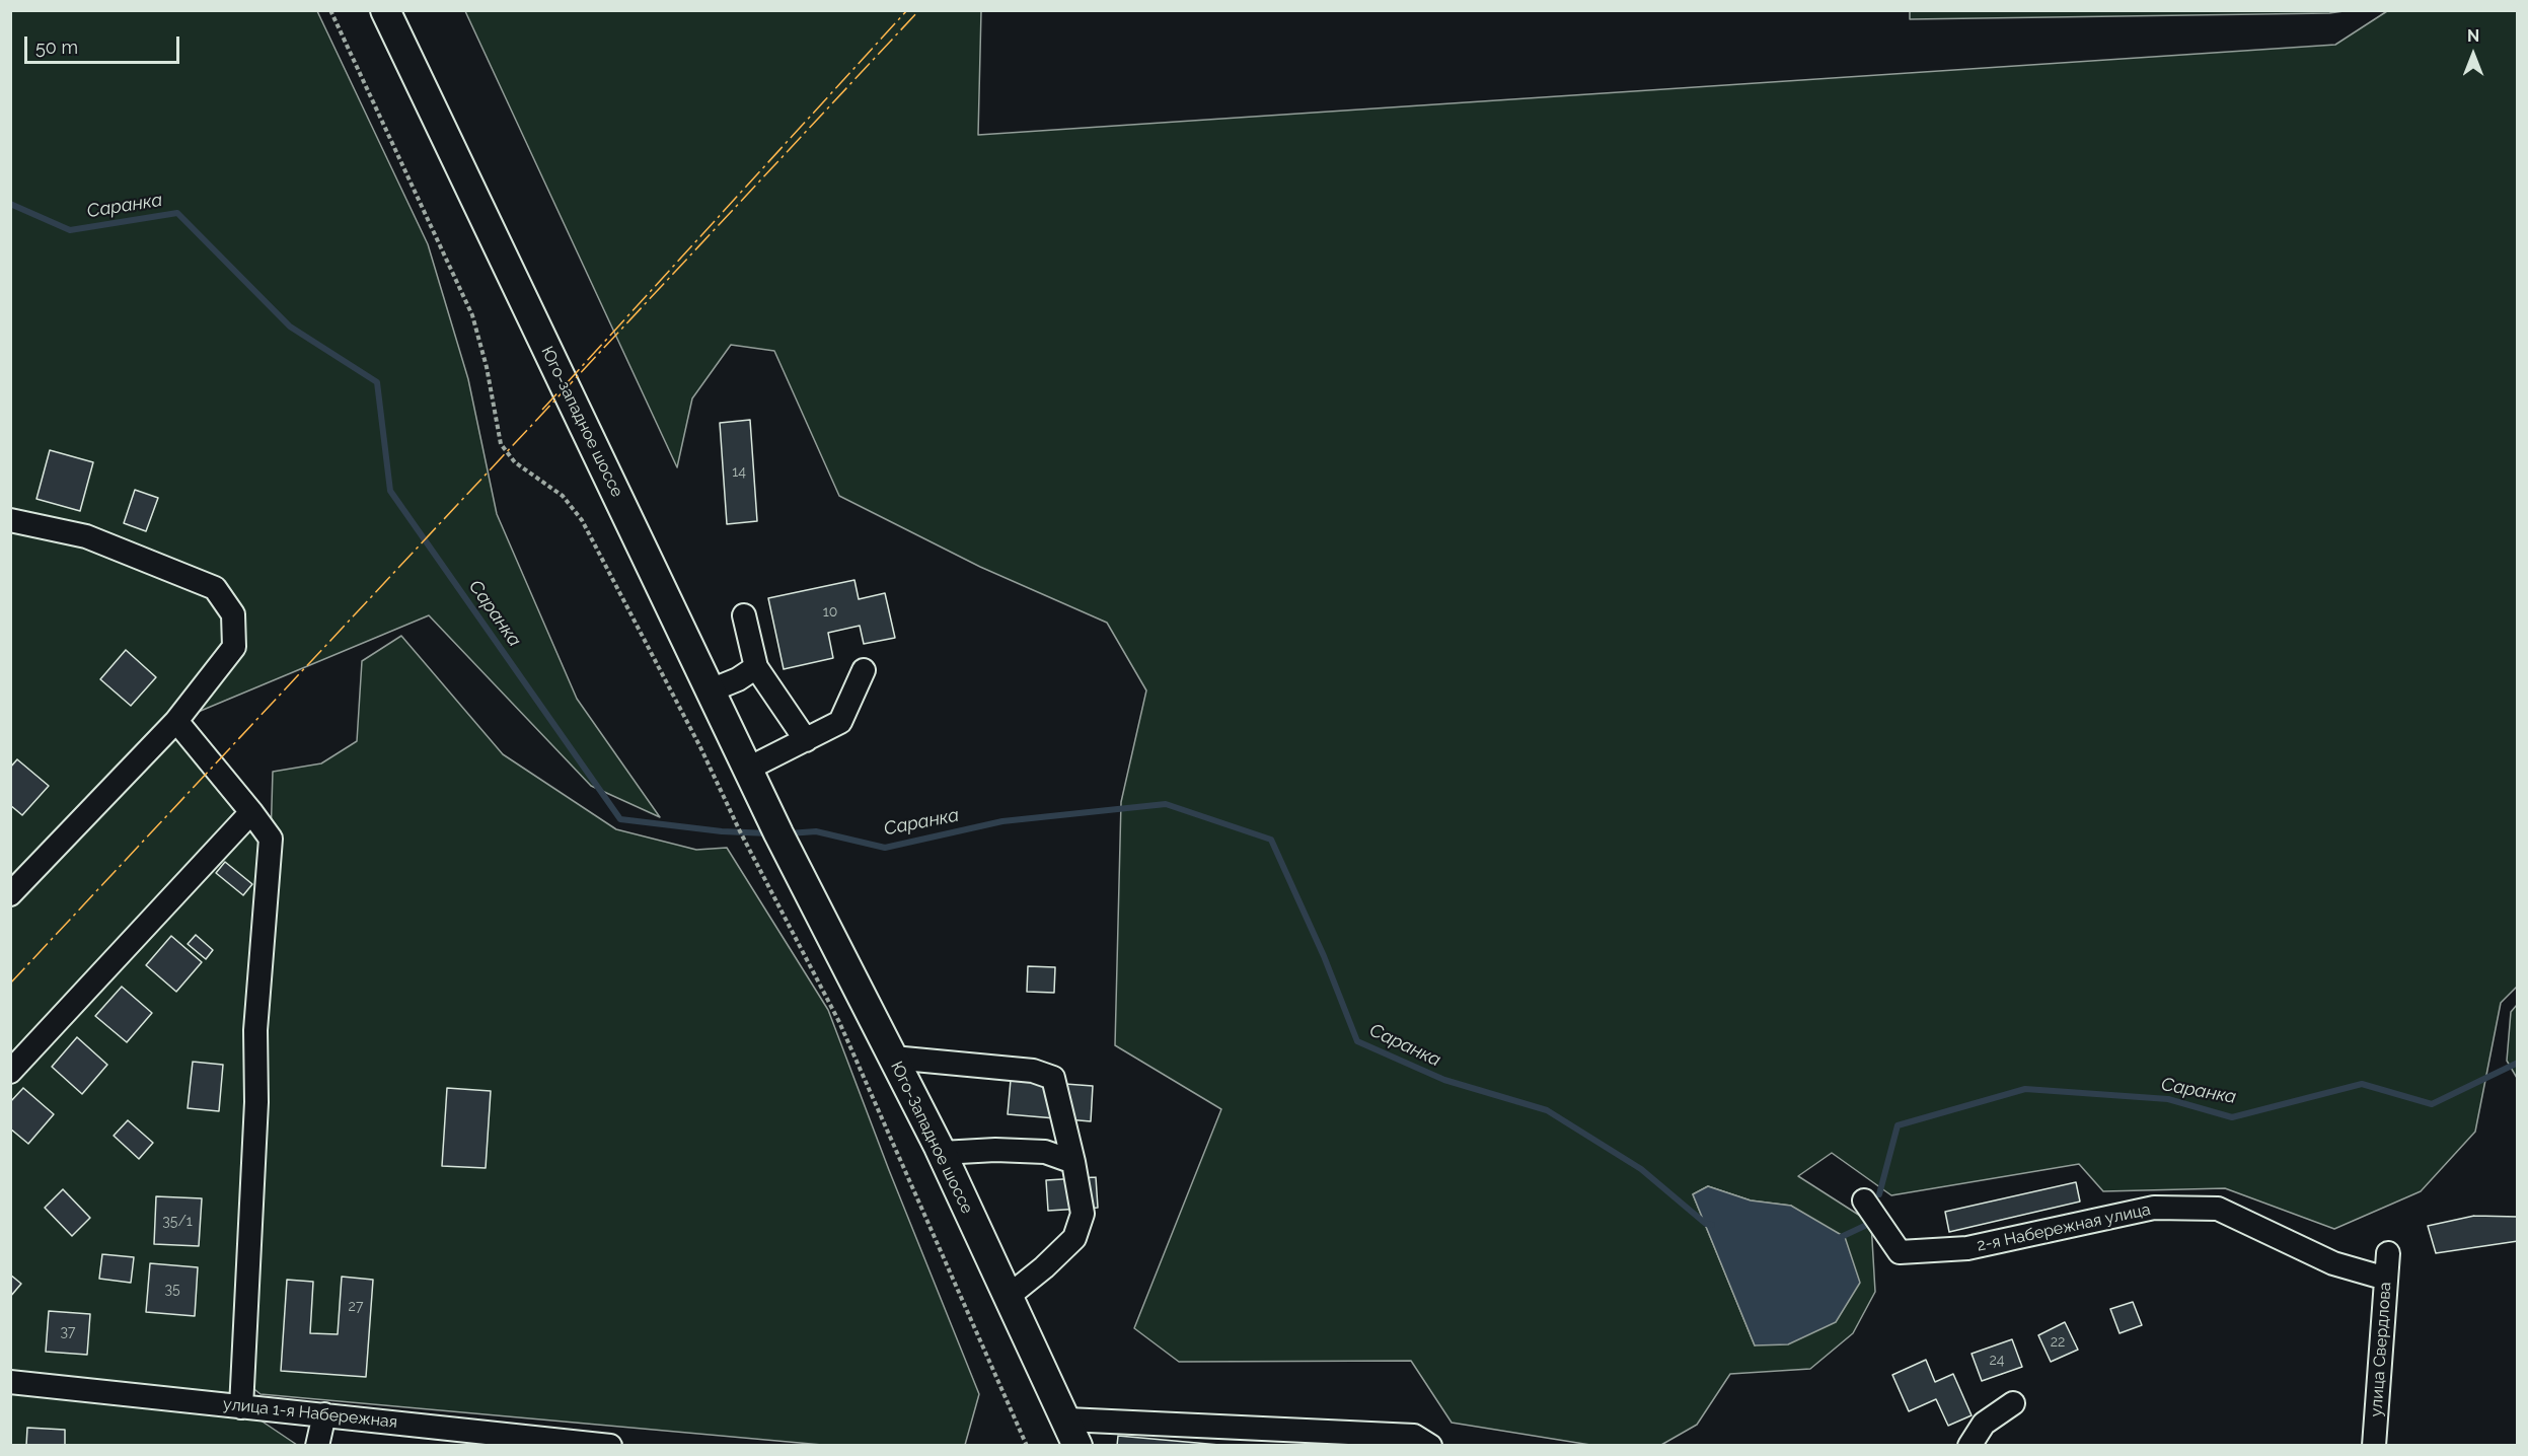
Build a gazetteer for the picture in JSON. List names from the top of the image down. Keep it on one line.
{"streets":{"main road":["Юго-западное шоссе","Юго-Западное шоссе"],"street":["2-я Набережная улица","улица Свердлова","улица 1-я Набережная"]},"crossings":[["Юго-западное шоссе","Юго-Западное шоссе"],["2-я Набережная улица","улица Свердлова"]],"water":["Саранка"],"house_numbers":["14","10","35/1","35","27","37","22","24"],"scale_bar":"50 m","north":"top"}
